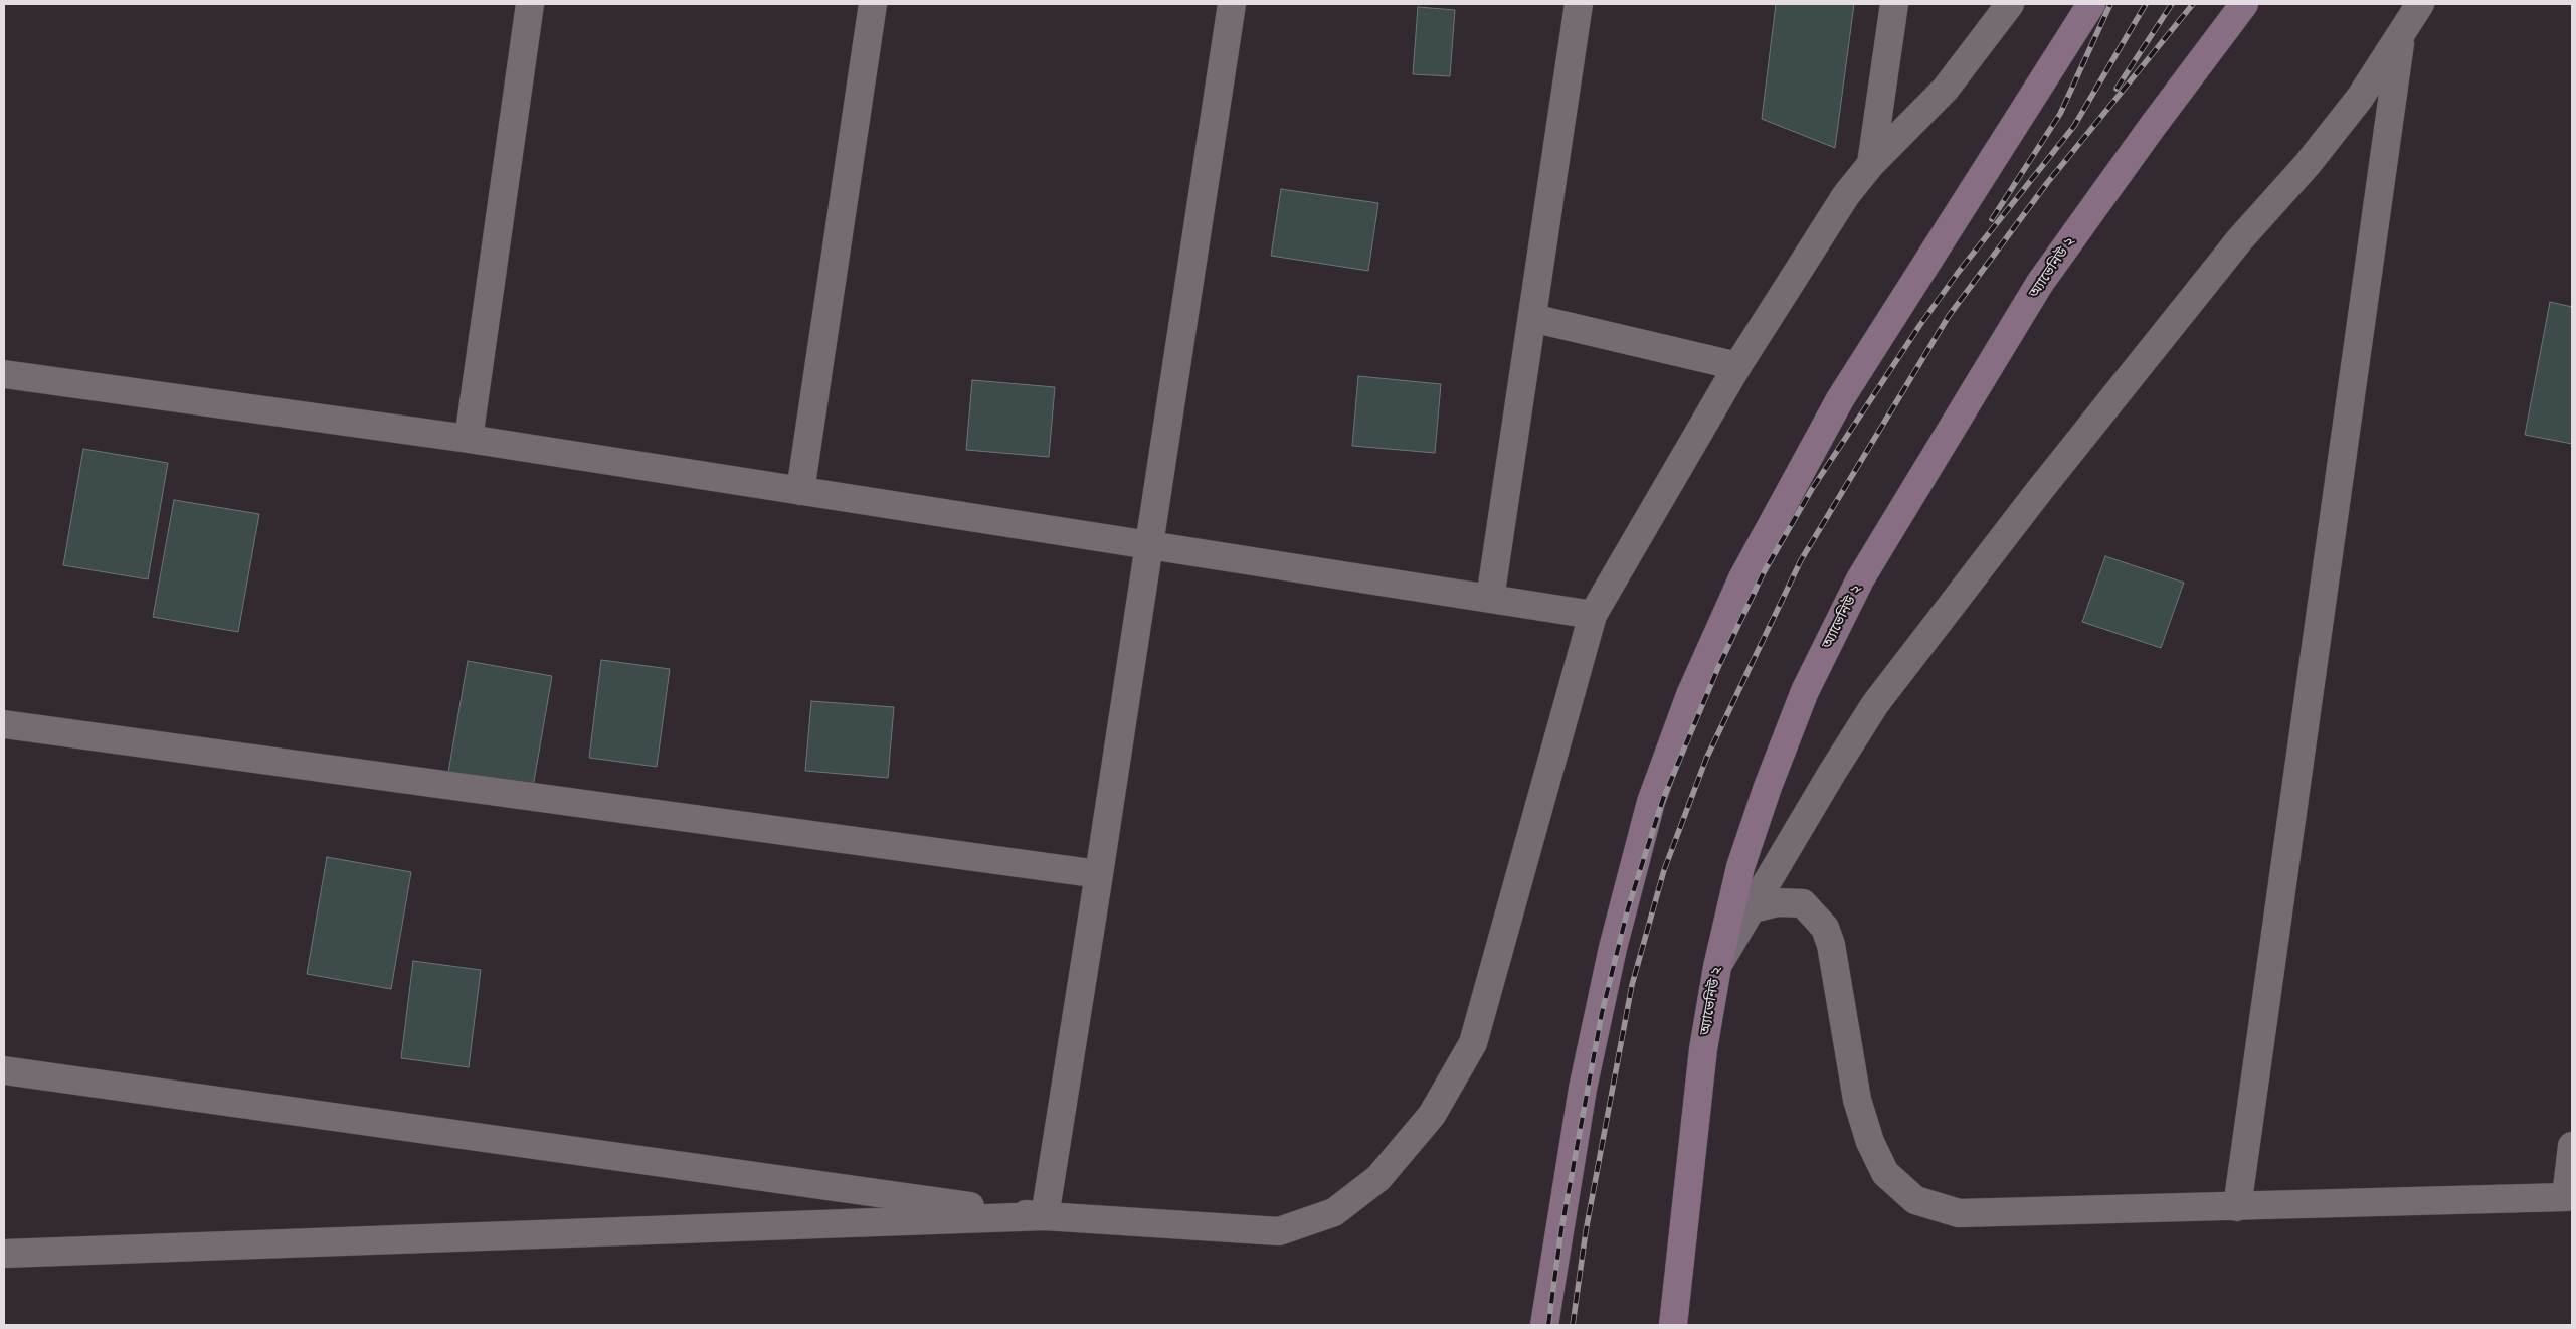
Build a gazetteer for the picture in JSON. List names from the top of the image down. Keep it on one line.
{"streets":{"main road":["অ্যাভেনিউ ২"]}}
